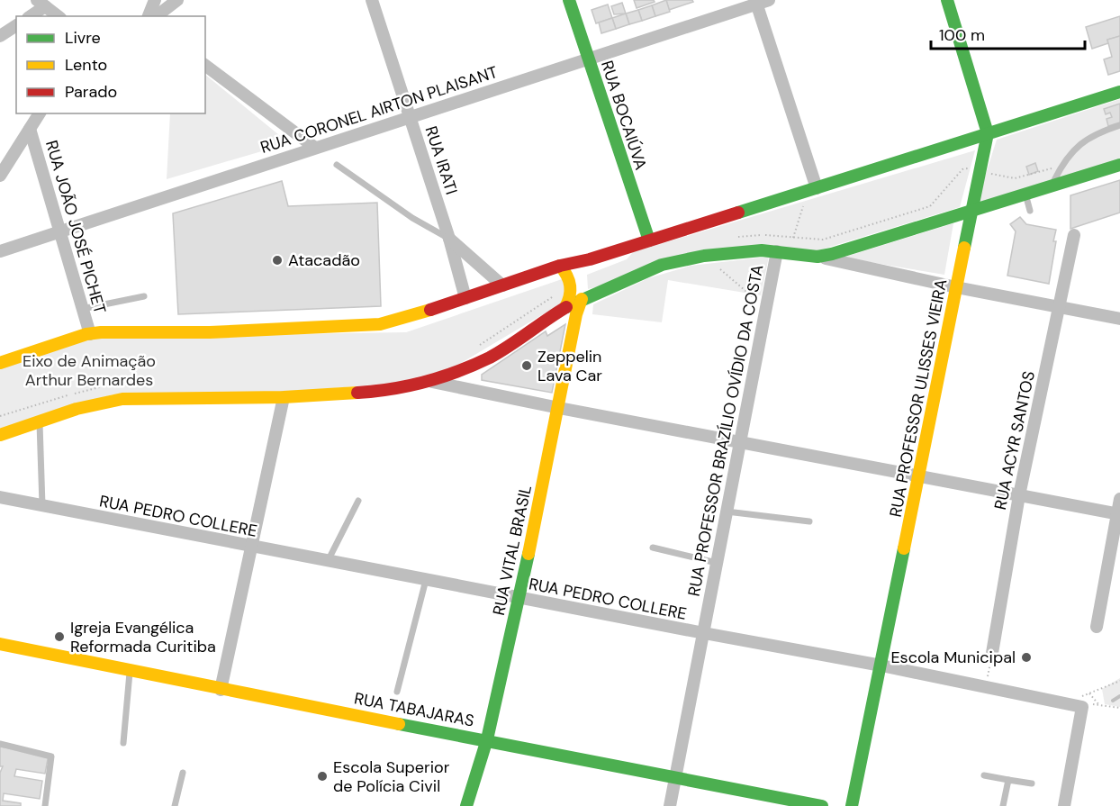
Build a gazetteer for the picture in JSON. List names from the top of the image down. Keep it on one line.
{"streets":{"main road":["RUA BOCAIÚVA","RUA PROFESSOR ULISSES VIEIRA","RUA VITAL BRASIL","RUA TABAJARAS"],"street":["RUA CORONEL AIRTON PLAISANT","RUA IRATI","RUA JOÃO JOSÉ PICHET","RUA PROFESSOR BRAZÍLIO OVÍDIO DA COSTA","RUA ACYR SANTOS","RUA PEDRO COLLERE"]},"crossings":[["RUA CORONEL AIRTON PLAISANT","RUA BOCAIÚVA"],["RUA CORONEL AIRTON PLAISANT","RUA IRATI"],["RUA CORONEL AIRTON PLAISANT","RUA JOÃO JOSÉ PICHET"],["RUA PROFESSOR ULISSES VIEIRA","RUA PEDRO COLLERE"],["RUA PROFESSOR BRAZÍLIO OVÍDIO DA COSTA","RUA PEDRO COLLERE"],["RUA PROFESSOR BRAZÍLIO OVÍDIO DA COSTA","RUA TABAJARAS"],["RUA PEDRO COLLERE","RUA VITAL BRASIL"],["RUA VITAL BRASIL","RUA TABAJARAS"]],"parks":["Eixo de Animação Arthur Bernardes"],"places":["Atacadão","Zeppelin Lava Car","Igreja Evangélica Reformada Curitiba","Escola Municipal","Escola Superior de Polícia Civil"],"legend":["Livre","Lento","Parado"],"scale_bar":"100 m"}
